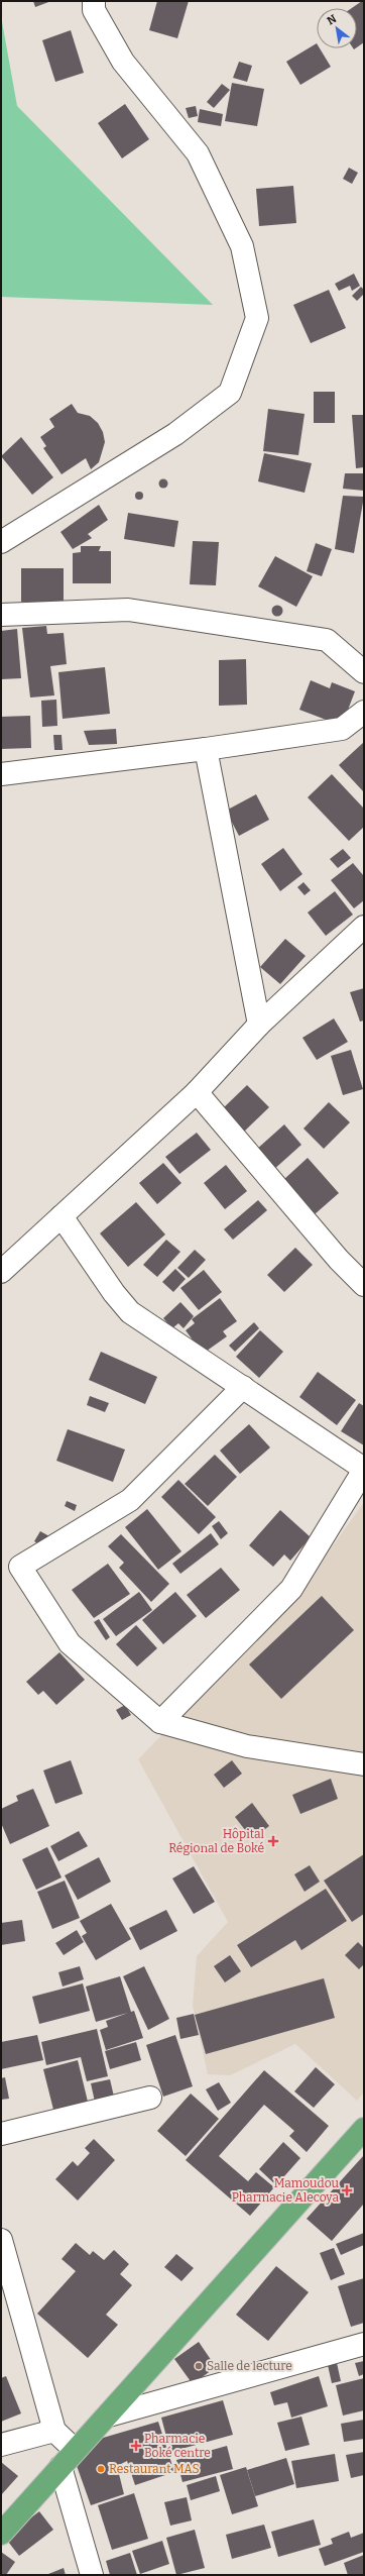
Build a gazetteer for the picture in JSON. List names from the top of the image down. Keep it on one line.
{"places":{"health":["Hôpital Régional de Boké","Mamoudou Pharmacie Alecoya","Pharmacie Boké centre"],"other":["Salle de lecture","Restaurant MAS"]},"north":"top left"}
